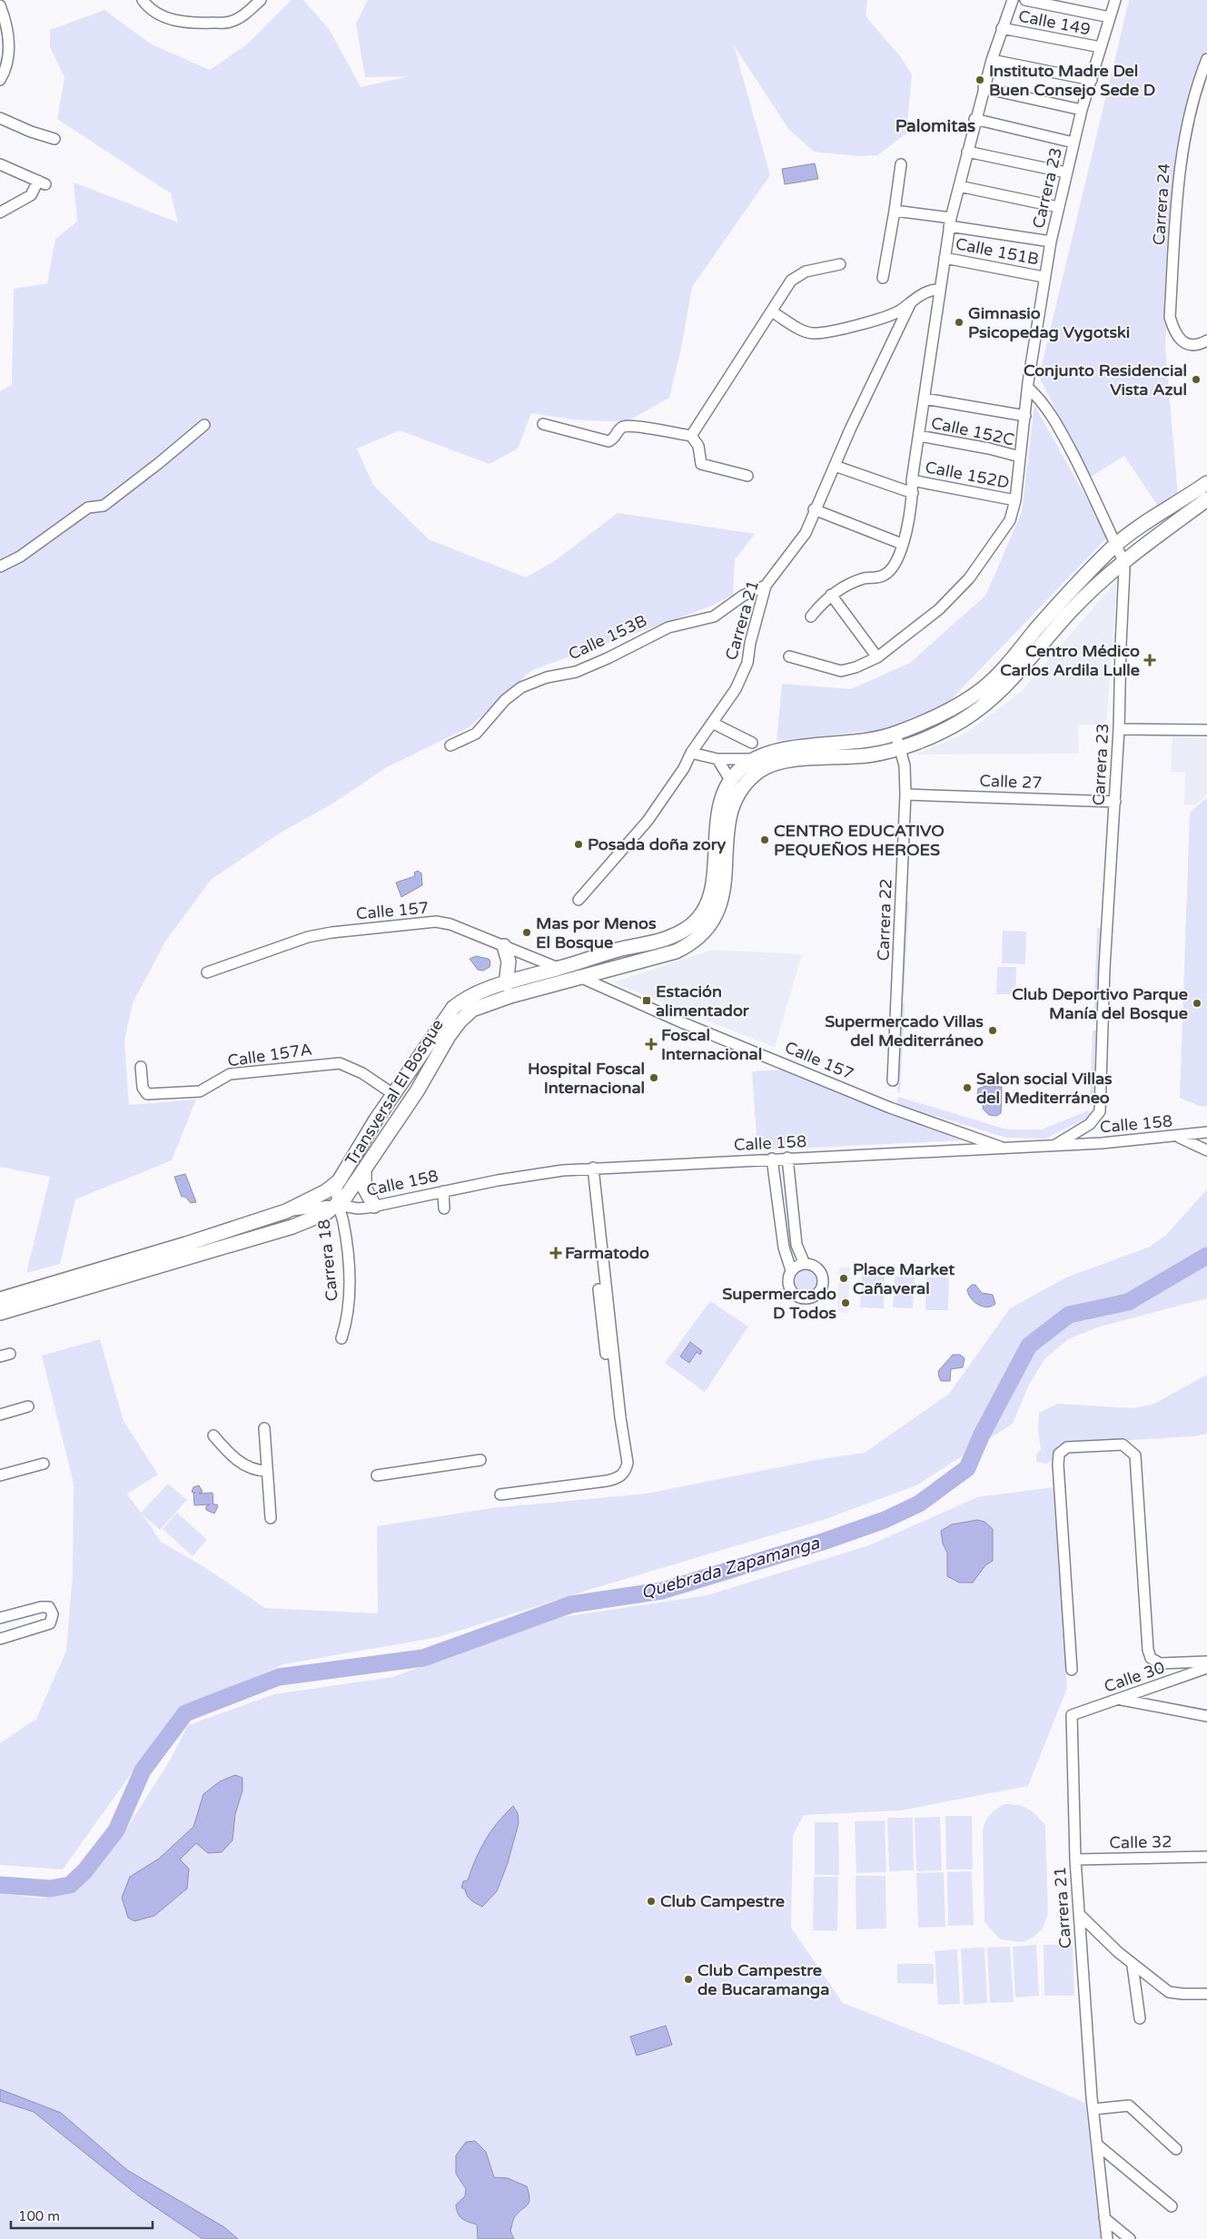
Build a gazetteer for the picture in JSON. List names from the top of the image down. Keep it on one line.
{"streets":{"main road":["Transversal El Bosque"],"street":["Calle 149","Carrera 23","Carrera 24","Calle 151B","Calle 152C","Calle 152D","Carrera 21","Calle 153B","Calle 27","Calle 157","Carrera 22","Calle 157A","Calle 158","Carrera 18","Calle 30","Calle 32"]},"crossings":[["Calle 149","Carrera 23"],["Carrera 23","Calle 151B"],["Carrera 23","Calle 152C"],["Carrera 23","Calle 152D"],["Carrera 23","Calle 27"],["Carrera 23","Transversal El Bosque"],["Carrera 23","Calle 158"],["Carrera 21","Calle 153B"],["Carrera 21","Calle 30"],["Carrera 21","Calle 32"],["Calle 27","Carrera 22"],["Calle 157","Transversal El Bosque"],["Calle 157","Calle 158"],["Carrera 22","Transversal El Bosque"],["Calle 157A","Transversal El Bosque"],["Transversal El Bosque","Calle 158"],["Transversal El Bosque","Carrera 18"],["Calle 158","Carrera 18"]],"districts":["Palomitas"],"water":["Quebrada Zapamanga"],"places":{"other":["Instituto Madre Del Buen Consejo Sede D","Gimnasio Psicopedag Vygotski","Conjunto Residencial Vista Azul","CENTRO EDUCATIVO PEQUEÑOS HEROES","Posada doña zory","Mas por Menos El Bosque","Club Deportivo Parque Manía del Bosque","Supermercado Villas del Mediterráneo","Hospital Foscal Internacional","Salon social Villas del Mediterráneo","Place Market Cañaveral","Supermercado D Todos","Club Campestre","Club Campestre de Bucaramanga"],"health":["Centro Médico Carlos Ardila Lulle","Foscal Internacional","Farmatodo"],"transit":["Estación alimentador"]},"scale_bar":"100 m"}
